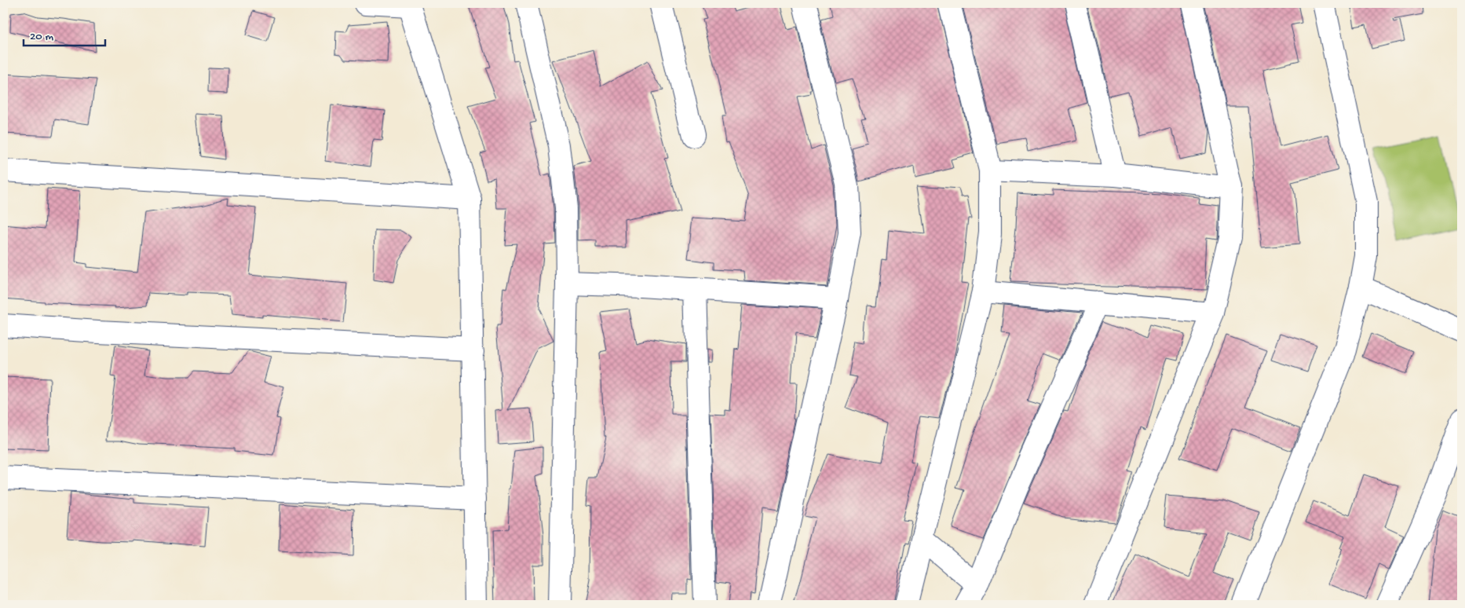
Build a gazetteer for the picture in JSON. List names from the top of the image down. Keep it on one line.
{"scale_bar":"20 m"}
